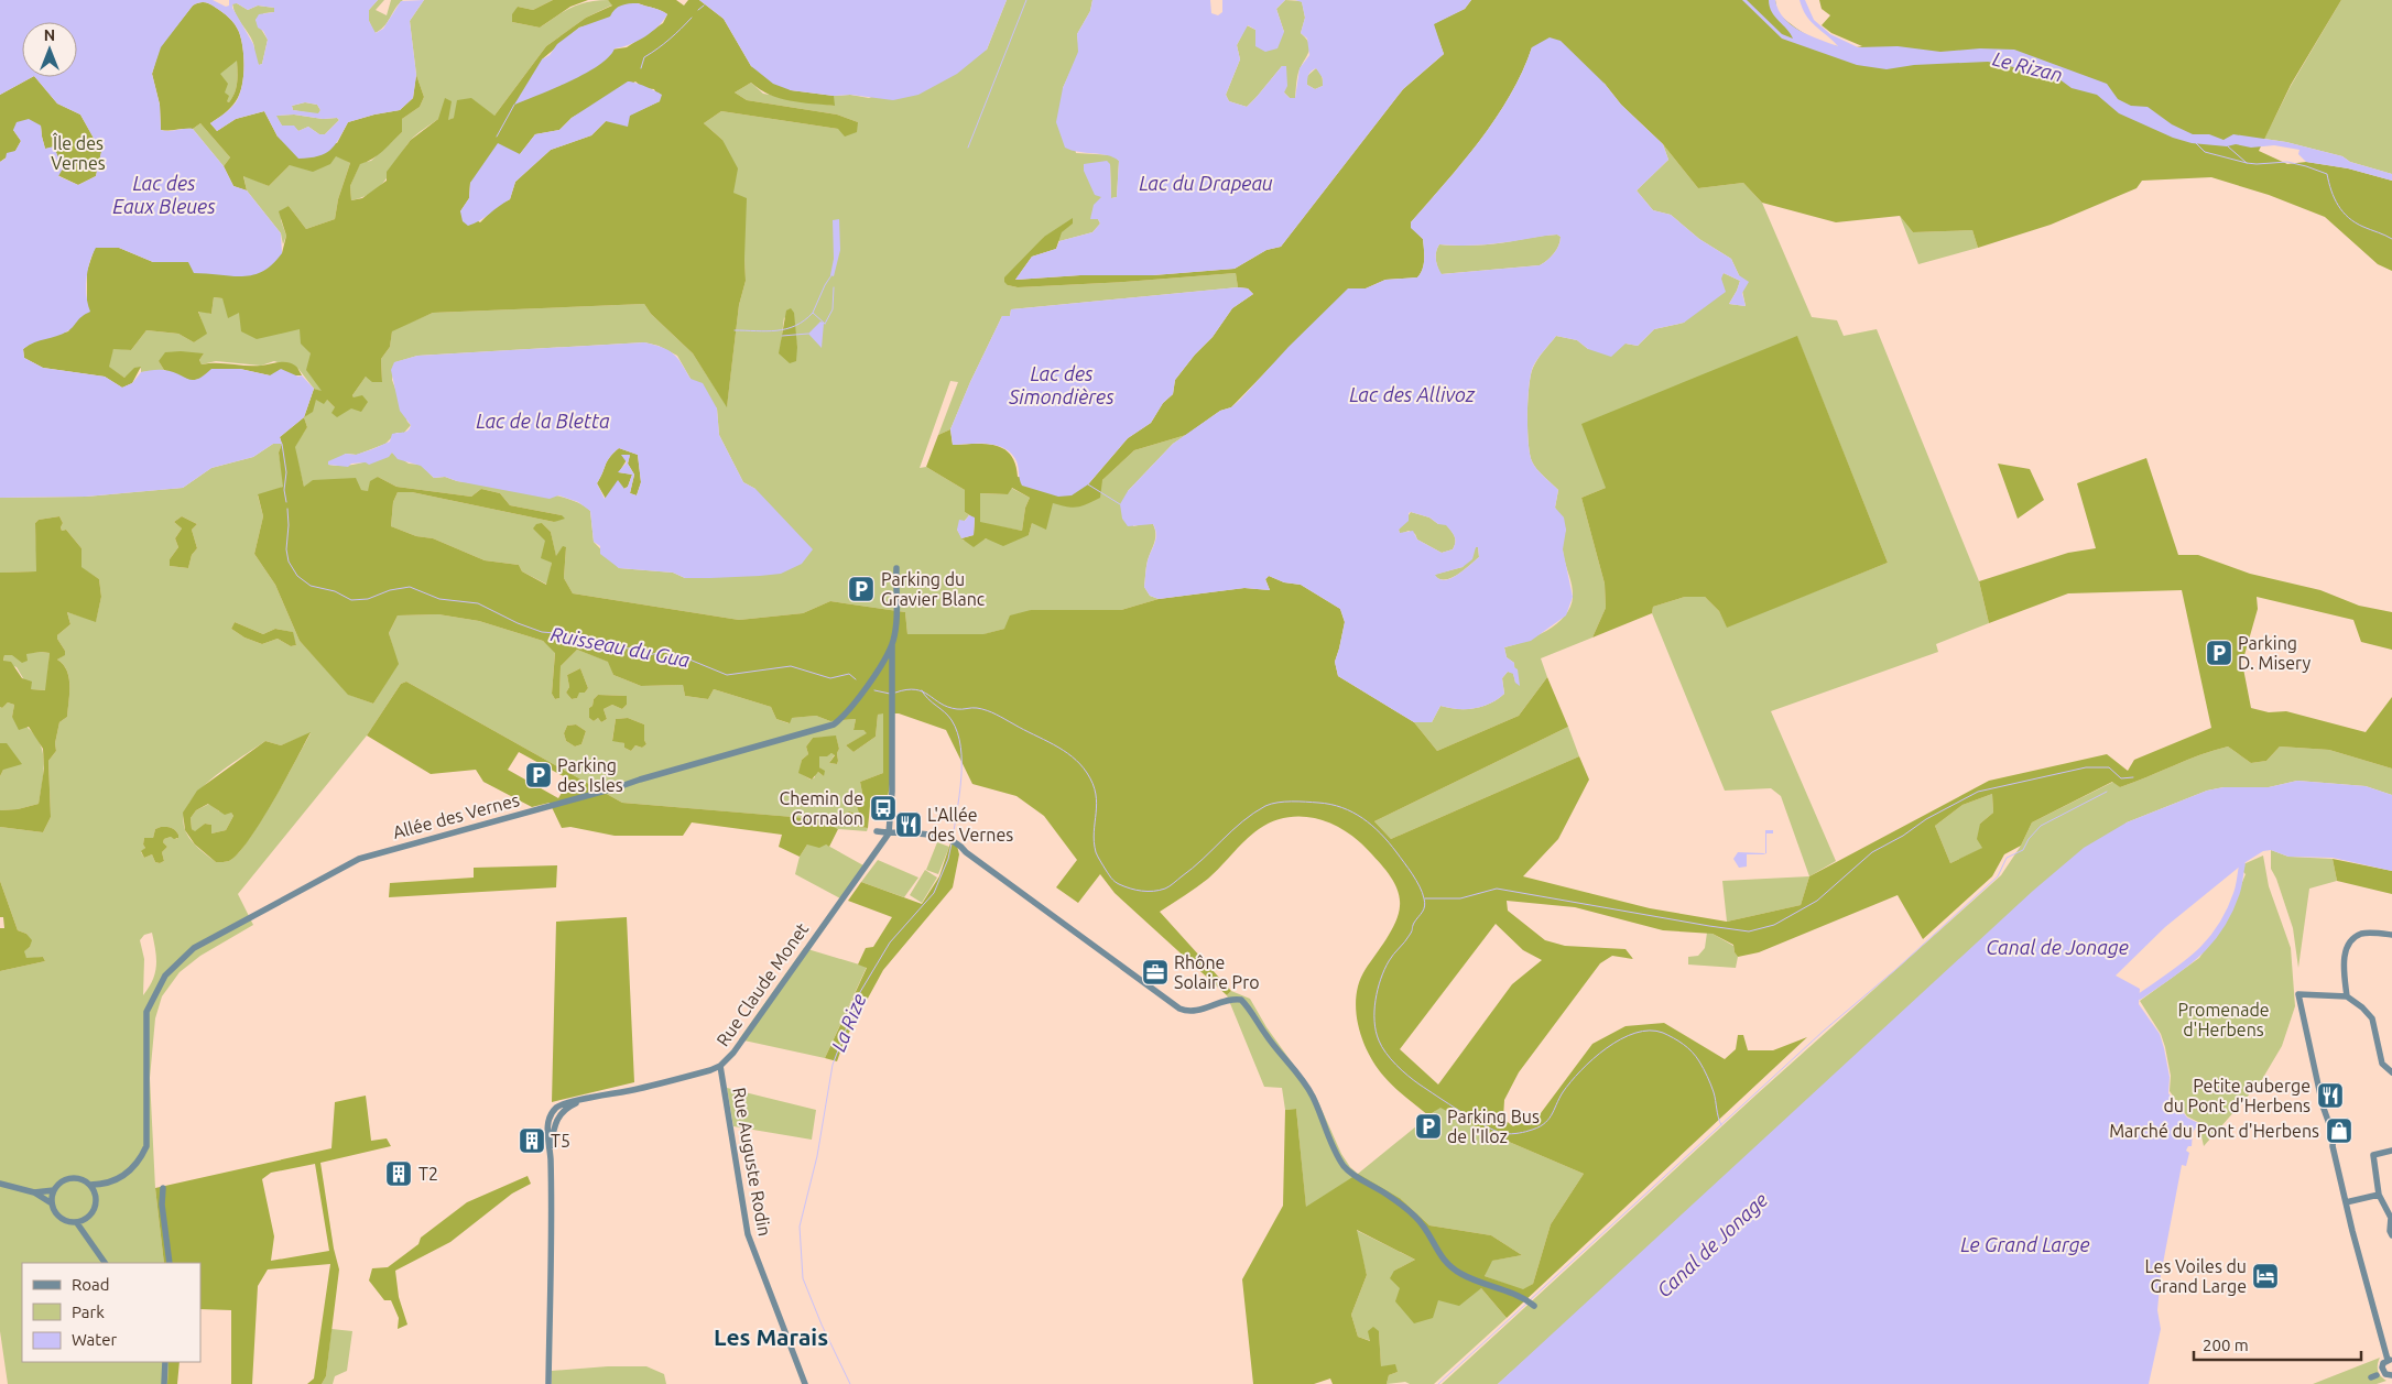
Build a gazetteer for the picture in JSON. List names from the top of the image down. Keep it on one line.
{"streets":{"street":["Allée des Vernes","Rue Claude Monet","Rue Auguste Rodin"]},"crossings":[["Rue Claude Monet","Rue Auguste Rodin"]],"districts":["Les Marais"],"water":["Le Rizan","Lac des Eaux Bleues","Lac du Drapeau","Lac des Simondières","Lac des Allivoz","Lac de la Bletta","Ruisseau du Gua","Canal de Jonage","La Rize","Le Grand Large"],"parks":["Île des Vernes","Promenade d'Herbens"],"places":{"parking":["Parking du Gravier Blanc","Parking D. Misery","Parking des Isles","Parking Bus de l'Iloz"],"bus stop":["Chemin de Cornalon"],"restaurant":["L'Allée des Vernes","Petite auberge du Pont d'Herbens"],"office":["Rhône Solaire Pro"],"shop":["Marché du Pont d'Herbens"],"building":["T5","T2"],"hotel":["Les Voiles du Grand Large"]},"legend":["Road","Park","Water"],"scale_bar":"200 m","north":"top"}
